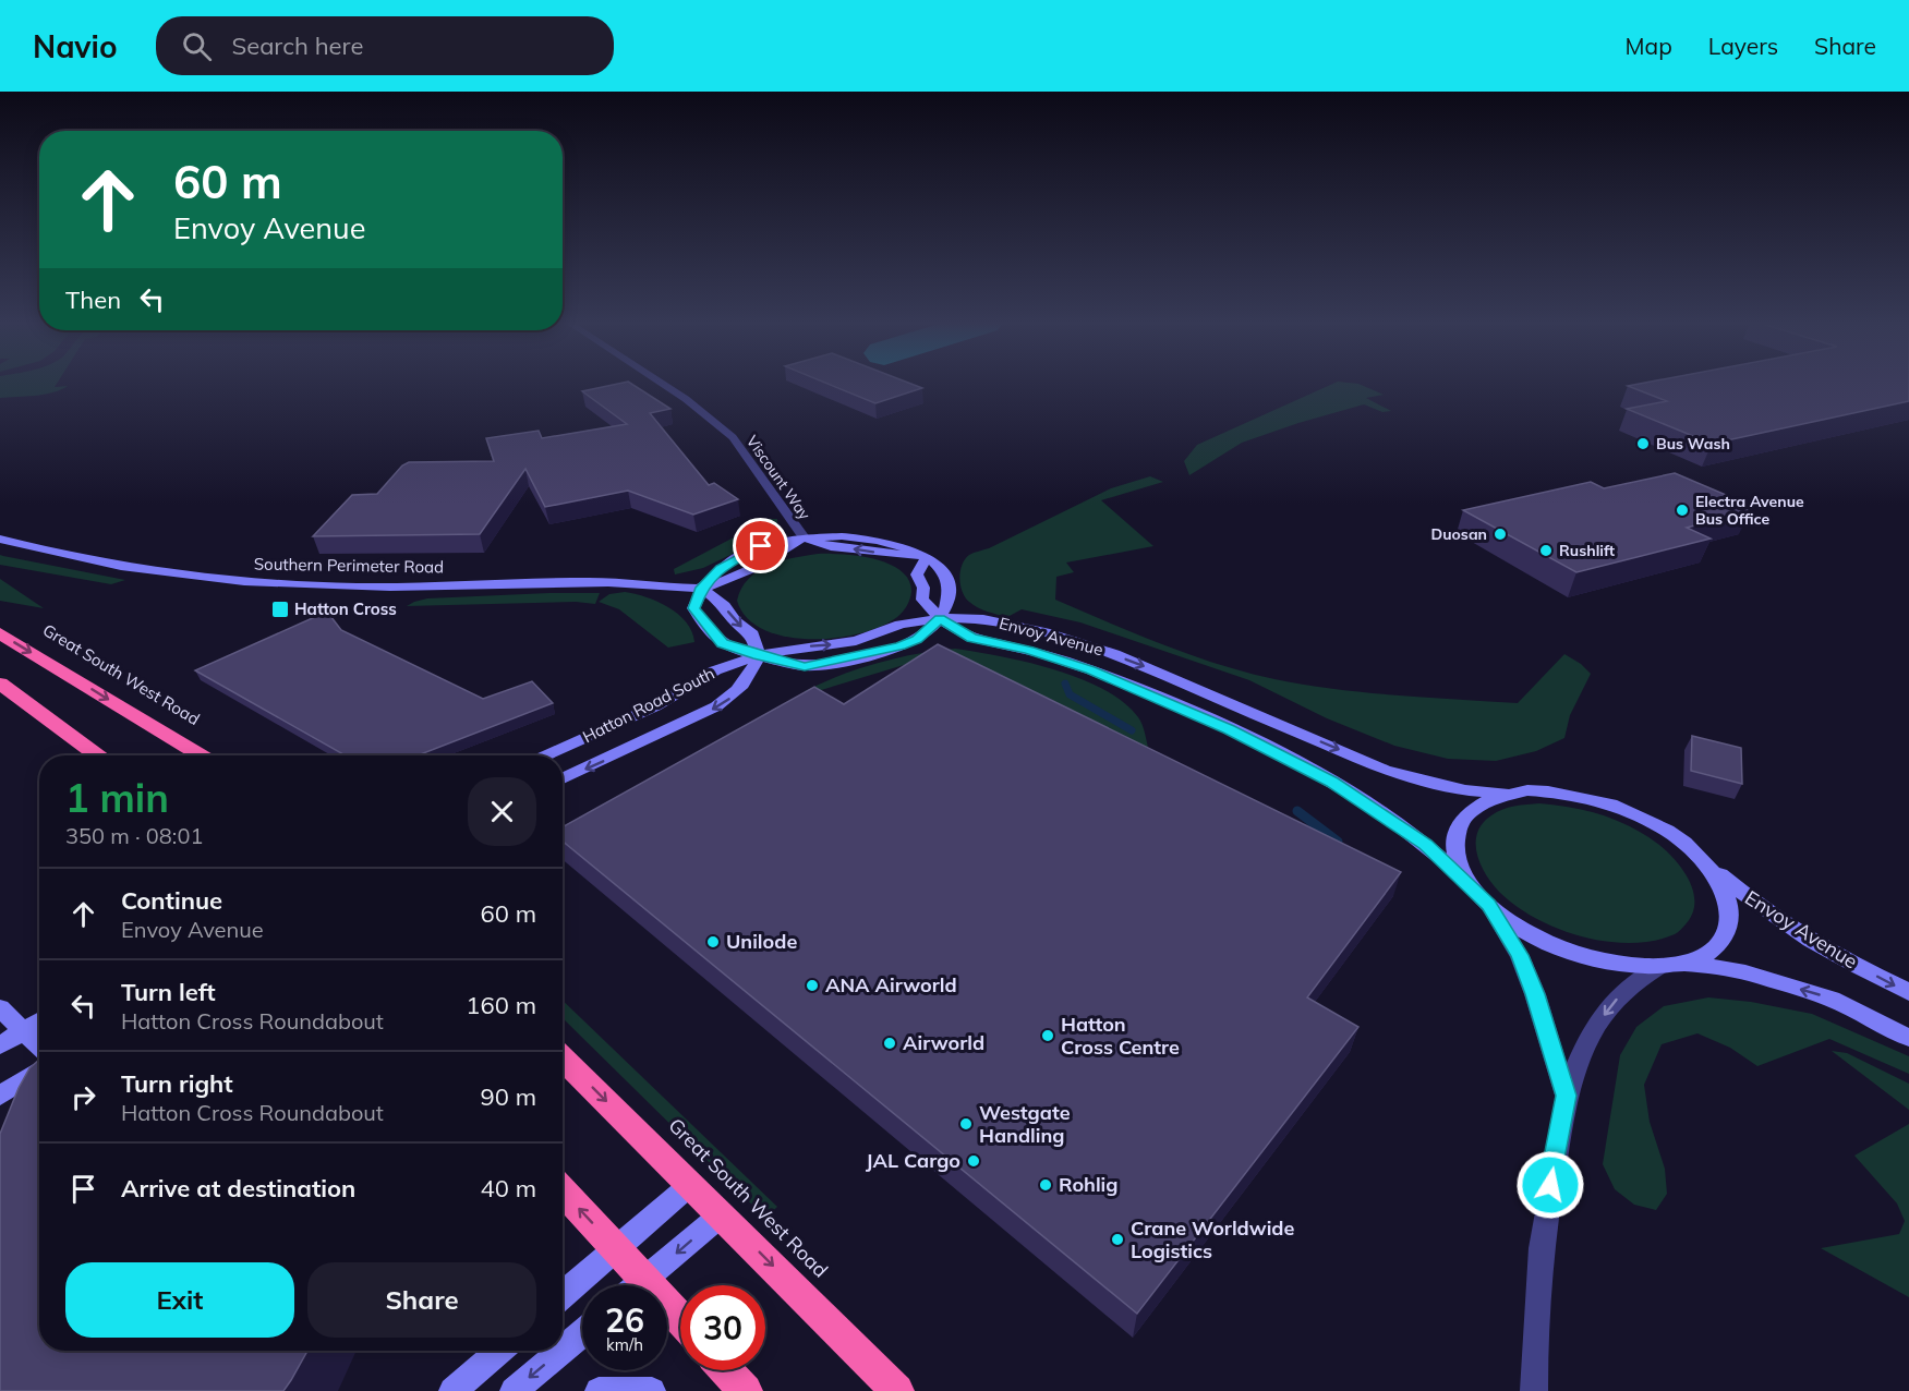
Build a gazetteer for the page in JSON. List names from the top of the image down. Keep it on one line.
{"streets":{"highway":["Great South West Road"],"street":["Viscount Way","Southern Perimeter Road","Envoy Avenue","Hatton Road South"]},"crossings":[["Viscount Way","Southern Perimeter Road"]],"places":{"other":["Bus Wash","Electra Avenue Bus Office","Duosan","Rushlift","Unilode","ANA Airworld","Hatton Cross Centre","Airworld","Westgate Handling","JAL Cargo","Rohlig","Crane Worldwide Logistics"],"transit":["Hatton Cross"]},"page":{"header":"Navio","search":"Search here","nav":["Map","Layers","Share"],"turn":["60 m","Envoy Avenue"],"then":"Then","heading":["1 min","350 m · 08:01"],"list":[{"name":"Continue","note":"Envoy Avenue","value":"60 m"},{"name":"Turn left","note":"Hatton Cross Roundabout","value":"160 m"},{"name":"Turn right","note":"Hatton Cross Roundabout","value":"90 m"},{"name":"Arrive at destination","value":"40 m"}],"buttons":["Exit","Share"],"speed":"26 km/h","limit":"30"}}
